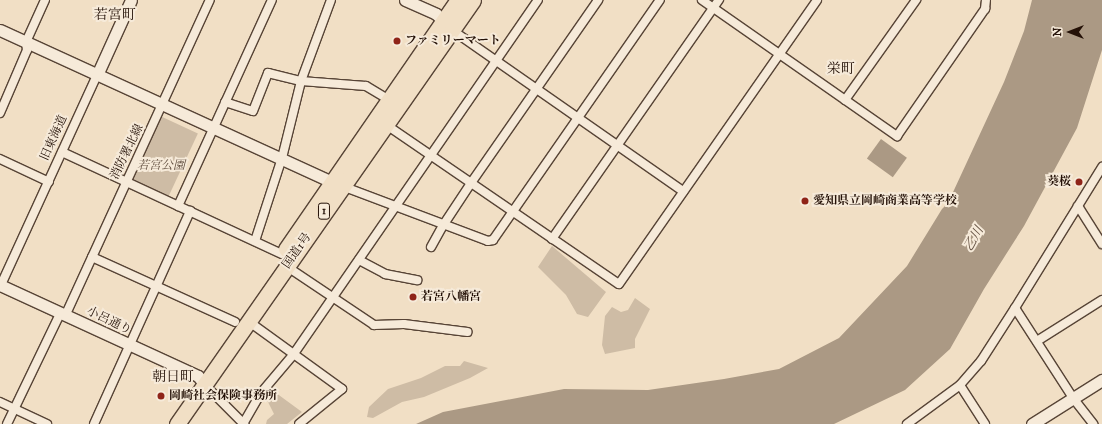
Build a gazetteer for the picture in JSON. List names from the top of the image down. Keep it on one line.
{"streets":{"highway":["1","国道1号"],"street":["旧東海道","消防署北線","小呂通り"]},"crossings":[["旧東海道","小呂通り"],["消防署北線","小呂通り"],["国道1号","小呂通り"]],"districts":["若宮町","栄町","朝日町"],"water":["乙川"],"parks":["若宮公園"],"places":["ファミリーマート","葵桜","愛知県立岡崎商業高等学校","若宮八幡宮","岡崎社会保険事務所"],"north":"left"}
